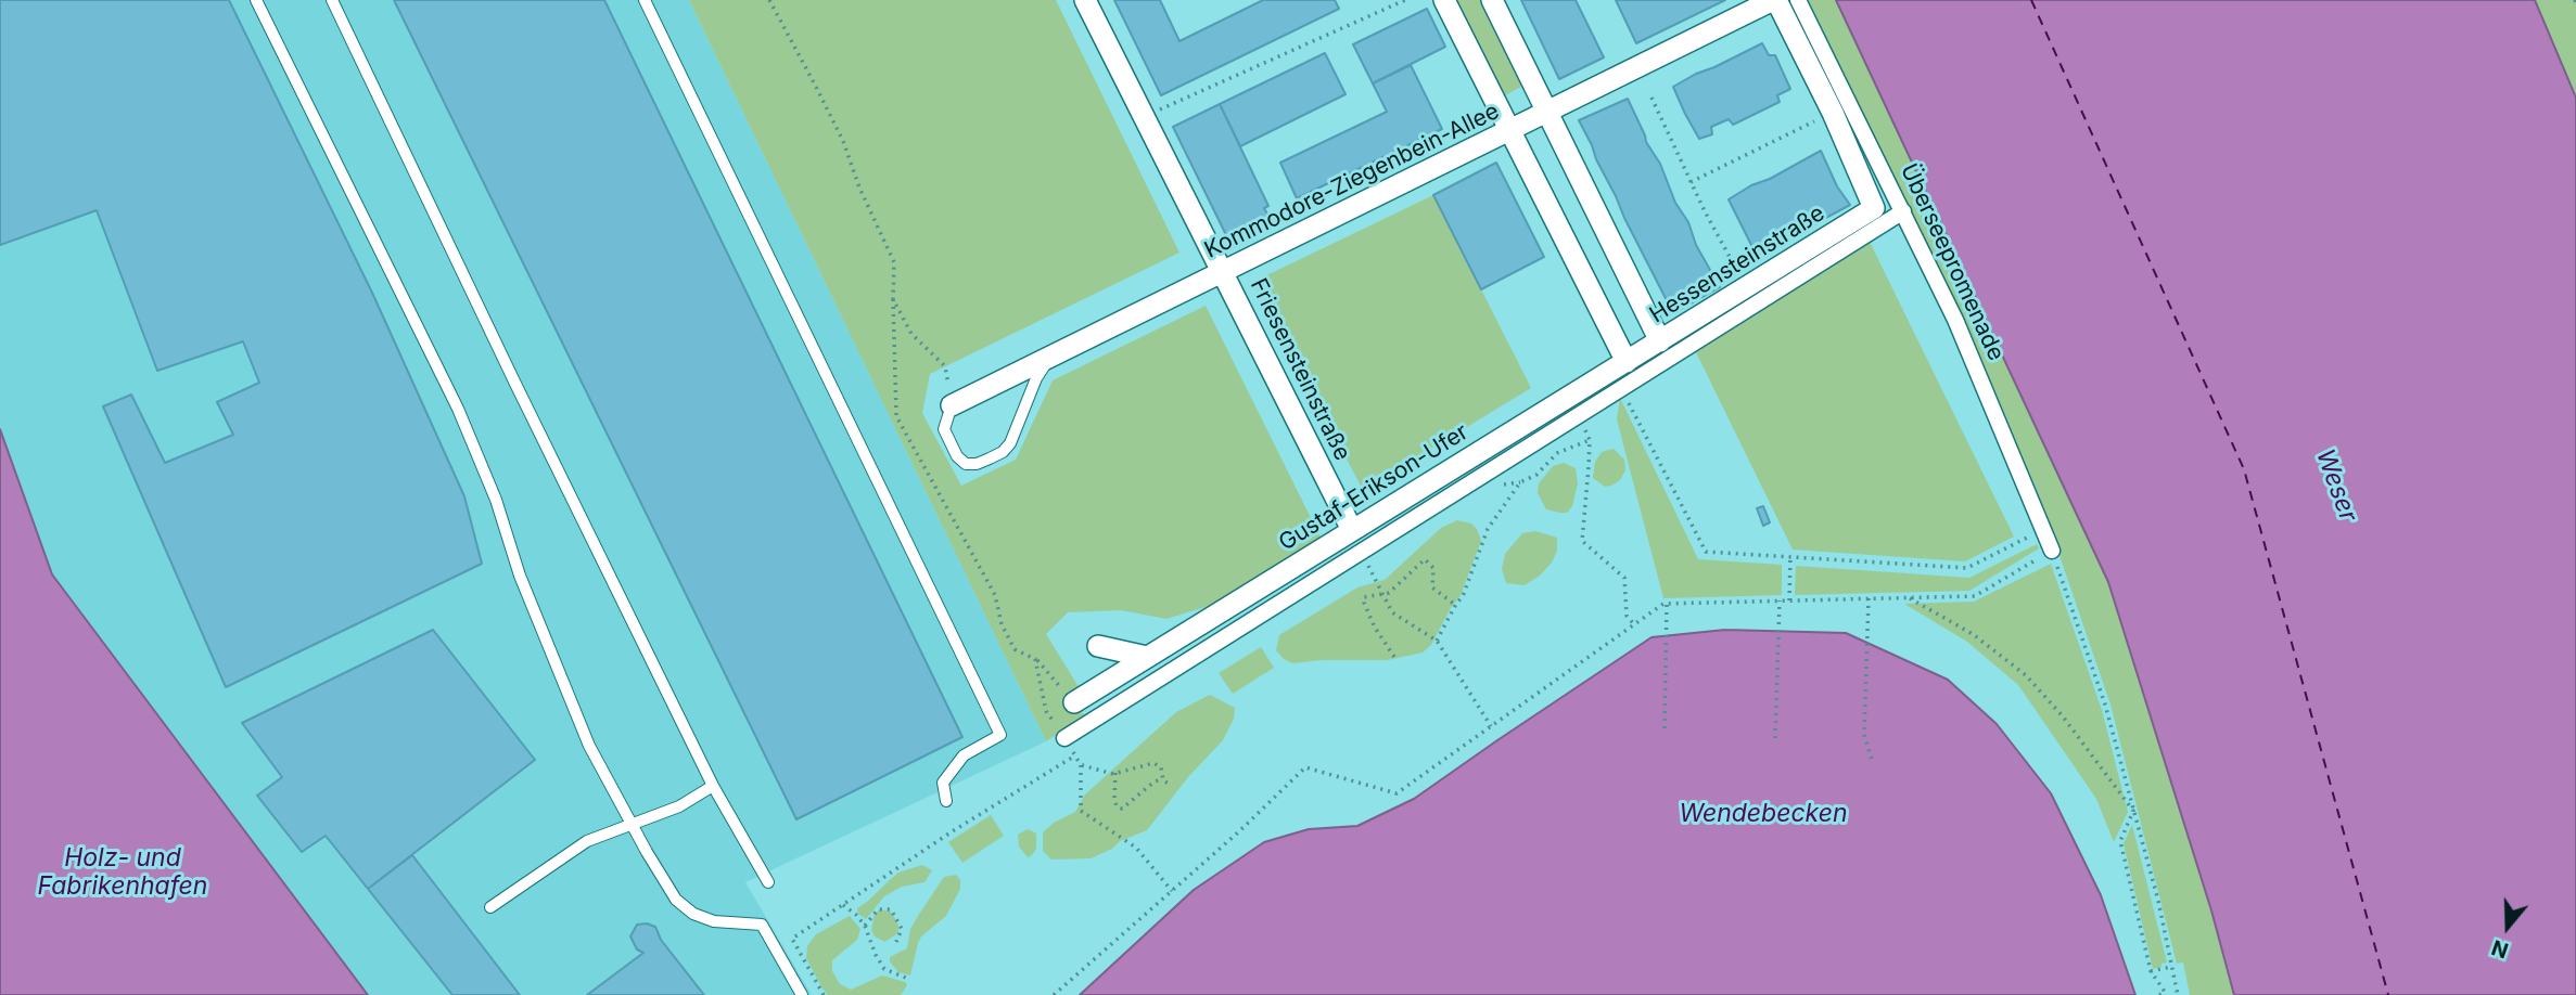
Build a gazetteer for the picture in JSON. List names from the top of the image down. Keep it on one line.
{"streets":{"street":["Kommodore-Ziegenbein-Allee","Überseepromenade","Hessensteinstraße","Friesensteinstraße","Gustaf-Erikson-Ufer"]},"crossings":[["Kommodore-Ziegenbein-Allee","Überseepromenade"],["Kommodore-Ziegenbein-Allee","Friesensteinstraße"],["Überseepromenade","Hessensteinstraße"],["Hessensteinstraße","Gustaf-Erikson-Ufer"],["Friesensteinstraße","Gustaf-Erikson-Ufer"]],"water":["Weser","Wendebecken","Holz- und Fabrikenhafen"],"north":"bottom"}
